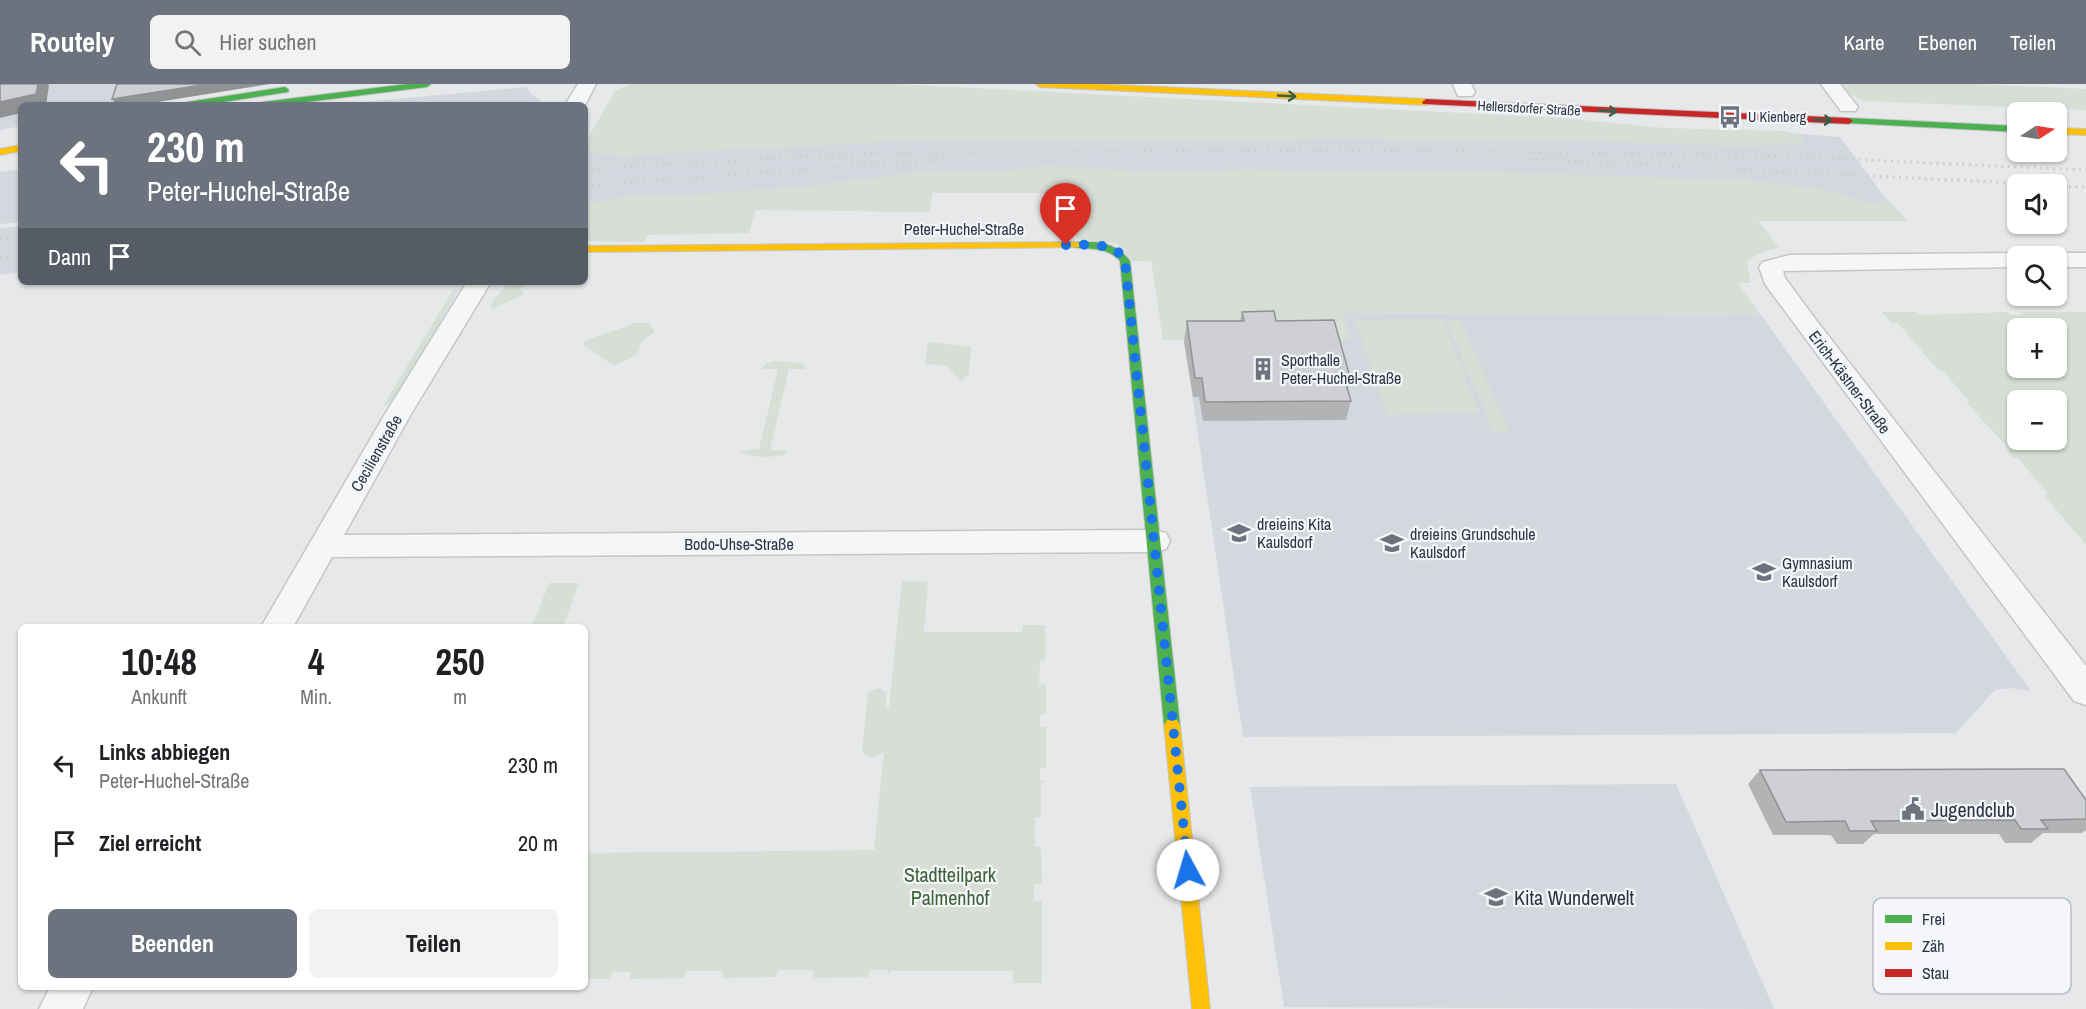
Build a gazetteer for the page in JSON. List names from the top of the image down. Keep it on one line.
{"streets":{"main road":["Hellersdorfer Straße","Peter-Huchel-Straße"],"street":["Erich-Kästner-Straße","Cecilienstraße","Bodo-Uhse-Straße"]},"crossings":[["Peter-Huchel-Straße","Bodo-Uhse-Straße"],["Cecilienstraße","Bodo-Uhse-Straße"]],"parks":["Stadtteilpark Palmenhof"],"places":{"bus stop":["U Kienberg"],"building":["Sporthalle Peter-Huchel-Straße"],"school or university":["dreieins Kita Kaulsdorf","dreieins Grundschule Kaulsdorf","Gymnasium Kaulsdorf","Kita Wunderwelt"],"public building":["Jugendclub"]},"legend":["Frei","Zäh","Stau"],"north":"right","page":{"header":"Routely","search":"Hier suchen","nav":["Karte","Ebenen","Teilen"],"map_buttons":["+","−"],"turn":["230 m","Peter-Huchel-Straße"],"then":"Dann","eta":["10:48","Ankunft","4","Min.","250","m"],"list":[{"name":"Links abbiegen","note":"Peter-Huchel-Straße","value":"230 m"},{"name":"Ziel erreicht","value":"20 m"}],"buttons":["Beenden","Teilen"]}}
